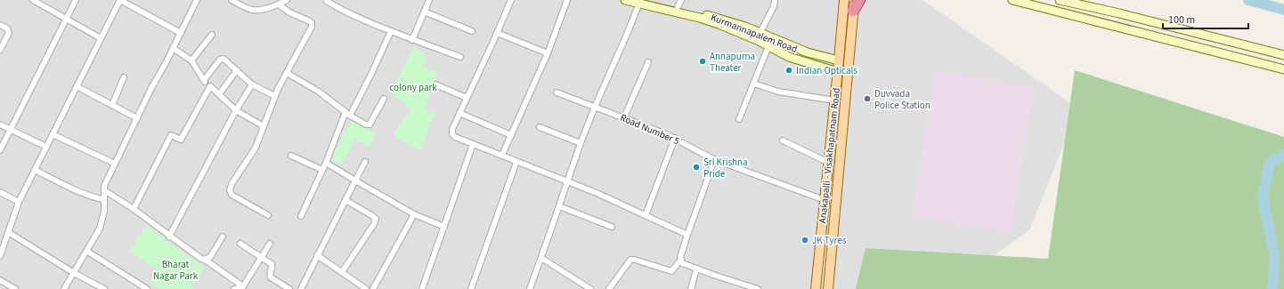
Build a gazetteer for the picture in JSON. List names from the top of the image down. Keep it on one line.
{"streets":{"main road":["Anakapalli - Visakhapatnam Road"],"street":["Kurmannapalem Road","Road Number 5"]},"crossings":[["Kurmannapalem Road","Anakapalli - Visakhapatnam Road"],["Road Number 5","Anakapalli - Visakhapatnam Road"]],"parks":["colony park","Bharat Nagar Park"],"places":["Annapurna Theater","Indian Opticals","Duvvada Police Station","Sri Krishna Pride","JK Tyres"],"scale_bar":"100 m"}
